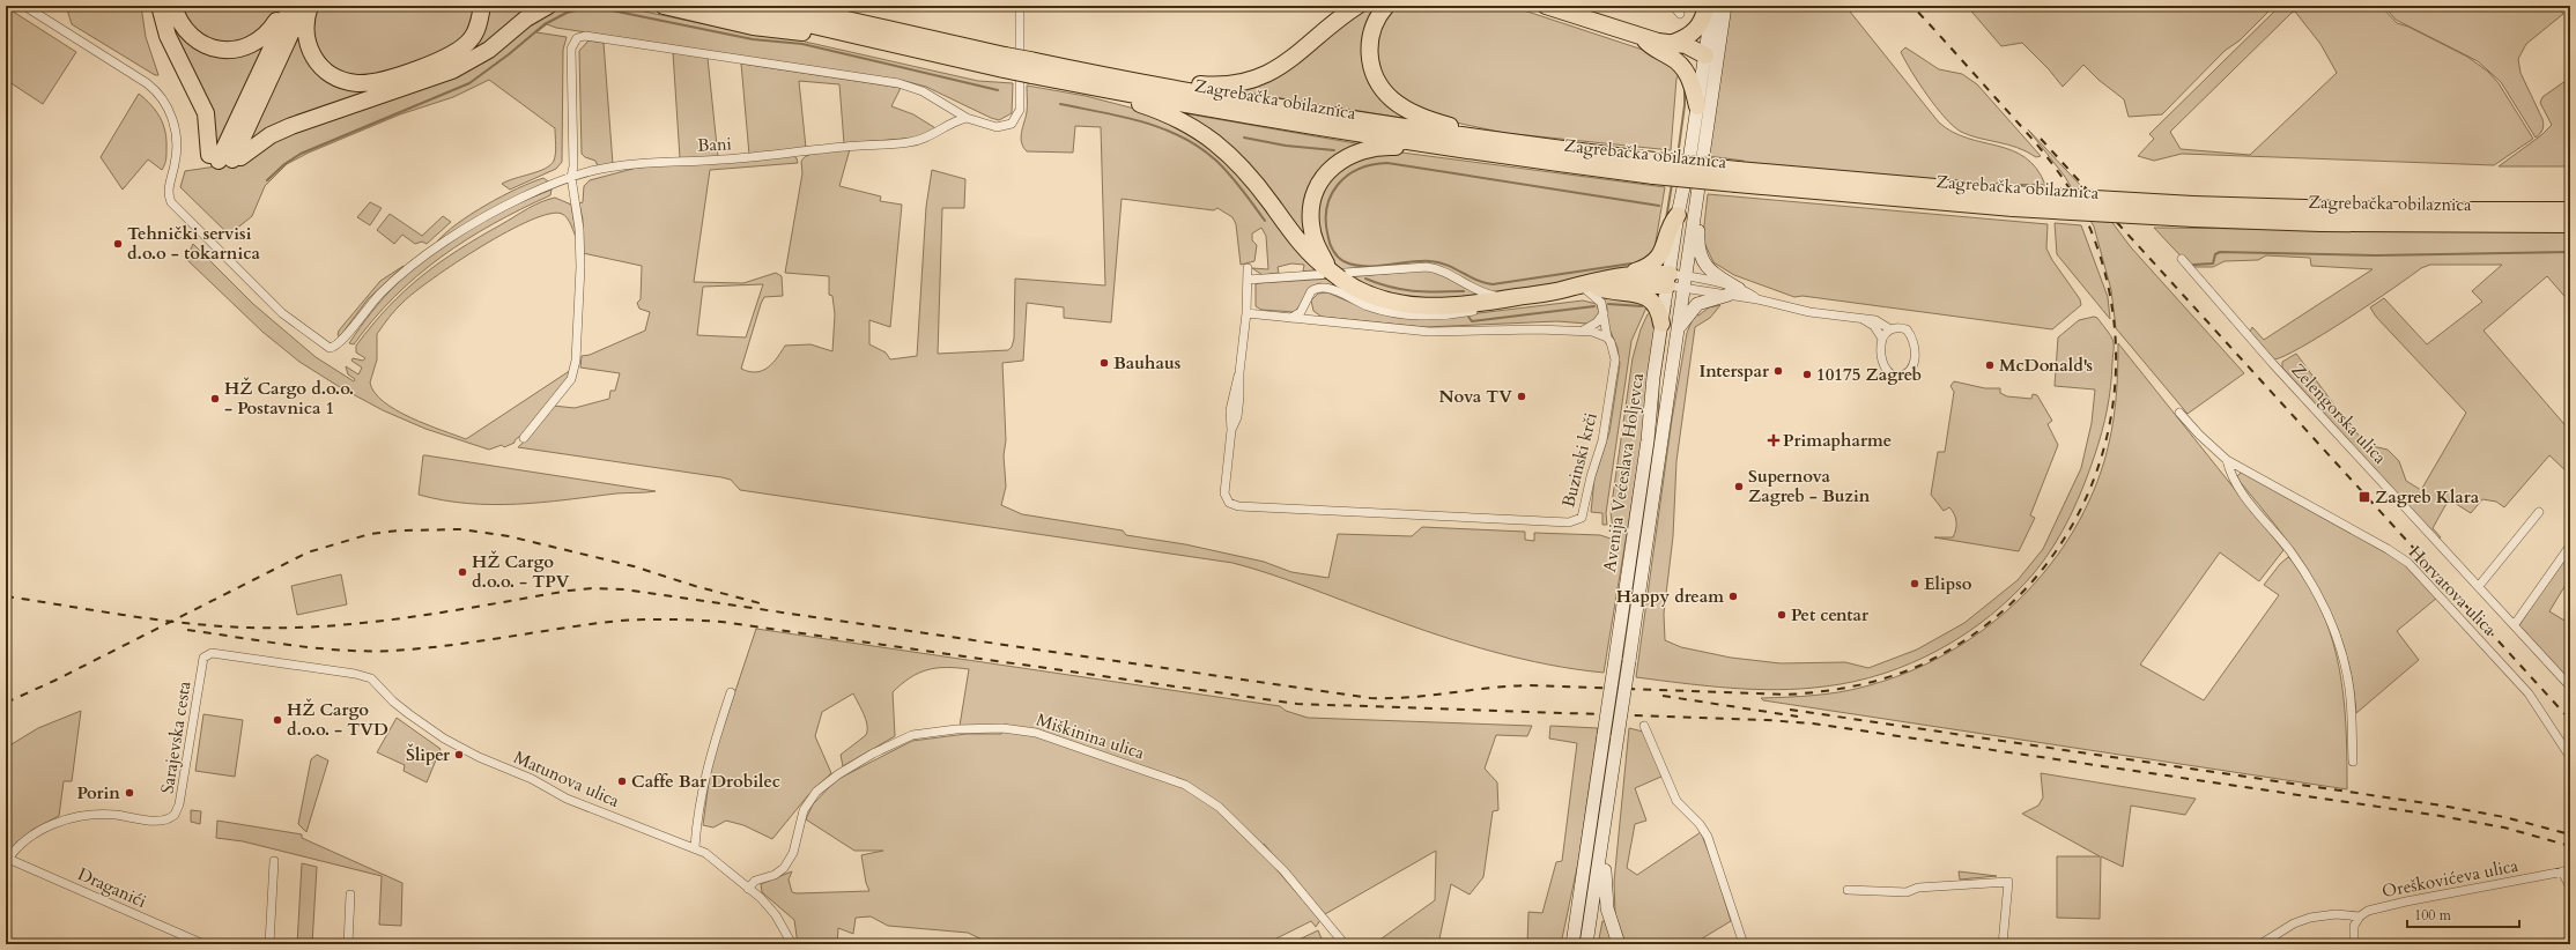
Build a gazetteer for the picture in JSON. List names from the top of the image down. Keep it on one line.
{"streets":{"highway":["Zagrebačka obilaznica"],"main road":["Avenija Većeslava Holjevca"],"street":["Bani","Zelengorska ulica","Buzinski krči","Horvatova ulica","Miškinina ulica","Sarajevska cesta","Matunova ulica","Oreškovićeva ulica","Draganići"]},"crossings":[["Miškinina ulica","Matunova ulica"],["Sarajevska cesta","Matunova ulica"],["Sarajevska cesta","Draganići"]],"places":{"other":["Tehnički servisi d.o.o - tokarnica","Bauhaus","McDonald's","Interspar","10175 Zagreb","Nova TV","HŽ Cargo d.o.o. - Postavnica 1","Supernova Zagreb - Buzin","HŽ Cargo d.o.o. - TPV","Elipso","Happy dream","Pet centar","HŽ Cargo d.o.o. - TVD","Šliper","Caffe Bar Drobilec","Porin"],"health":["Primapharme"],"transit":["Zagreb Klara"]},"scale_bar":"100 m"}
